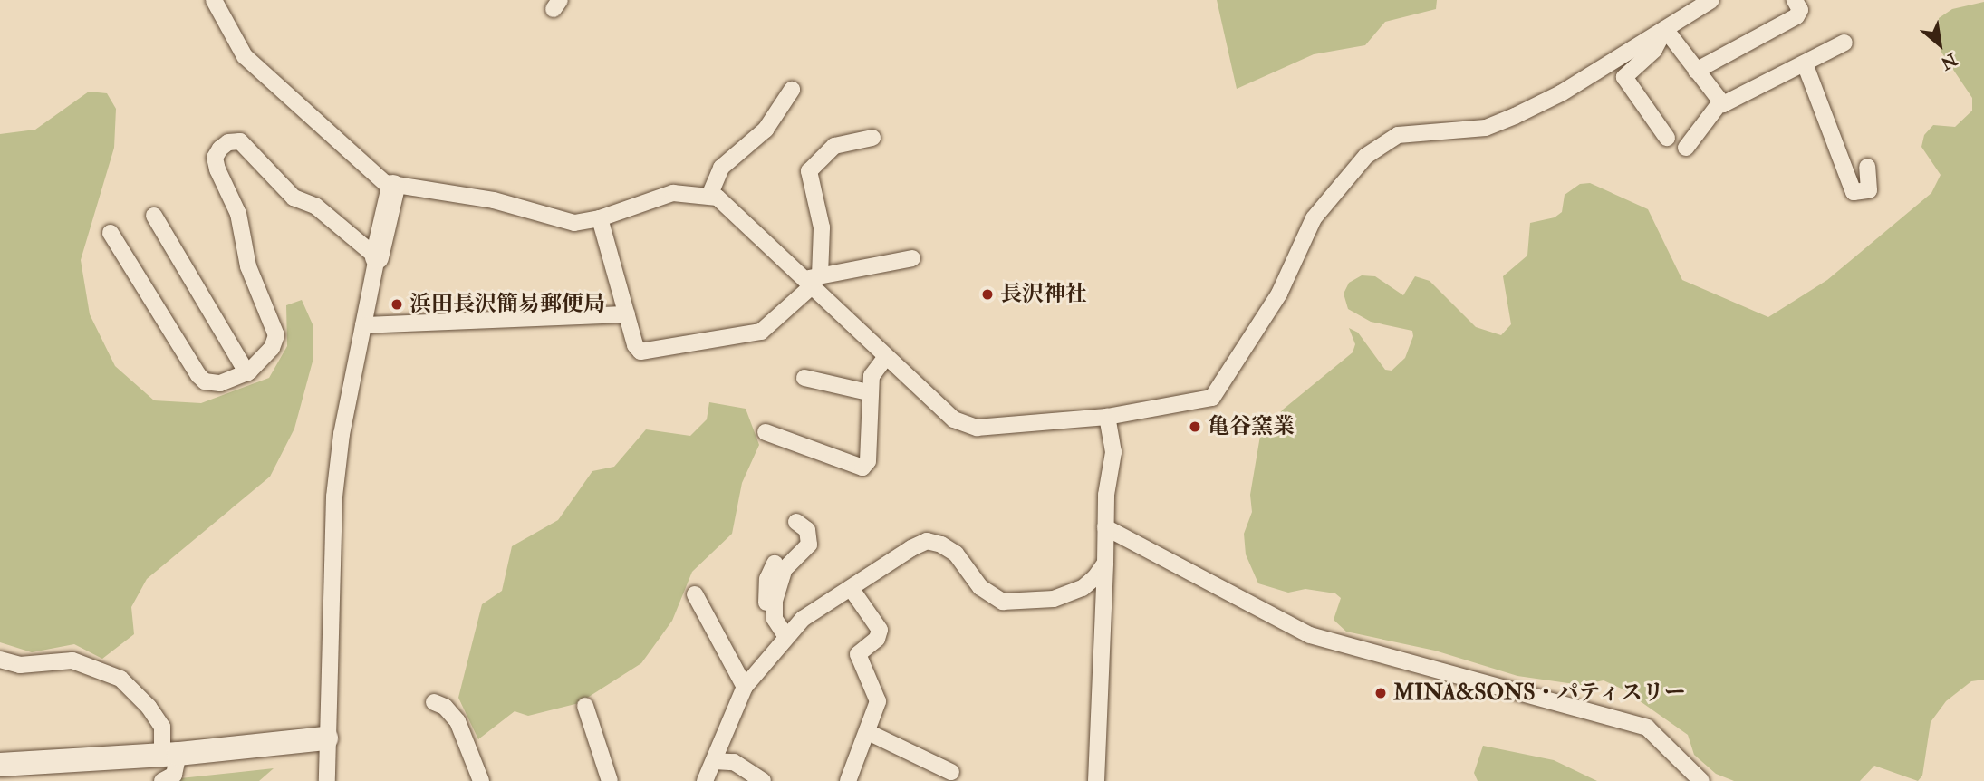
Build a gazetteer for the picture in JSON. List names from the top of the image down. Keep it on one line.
{"places":["長沢神社","浜田長沢簡易郵便局","亀谷窯業","MINA&SONS・パティスリー"],"north":"bottom right"}
